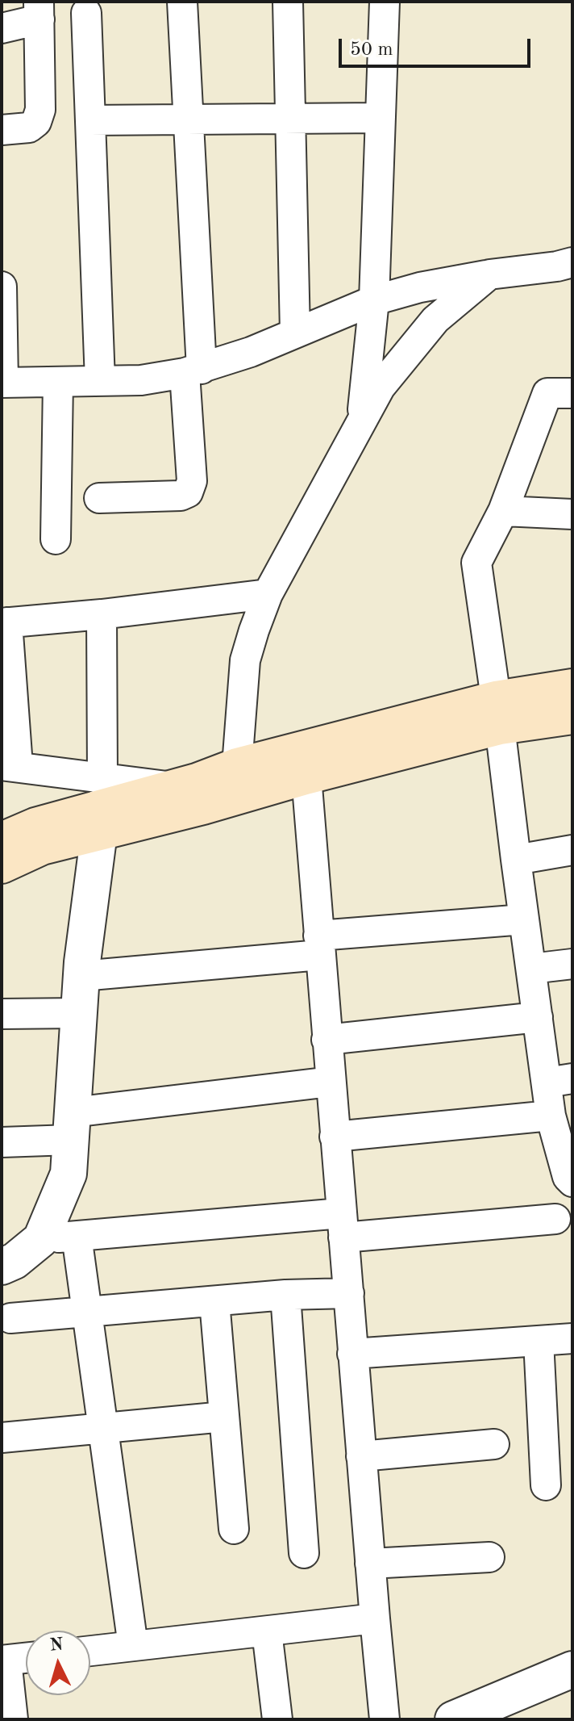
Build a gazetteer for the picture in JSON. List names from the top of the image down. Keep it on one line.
{"scale_bar":"50 m","north":"top"}
